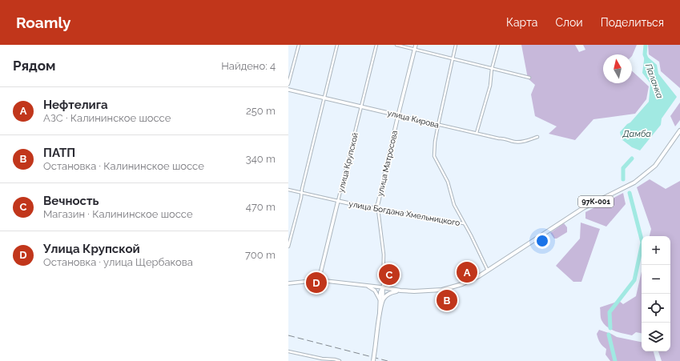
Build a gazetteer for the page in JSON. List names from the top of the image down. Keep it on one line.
{"streets":{"main road":["97К-001"],"street":["улица Кирова","улица Крупской","улица Матросова","улица Богдана Хмельницкого"]},"crossings":[["улица Кирова","улица Крупской"],["улица Кирова","улица Матросова"],["улица Крупской","улица Богдана Хмельницкого"],["улица Матросова","улица Богдана Хмельницкого"]],"water":["Паланка","Дамба"],"north":"top","page":{"header":"Roamly","nav":["Карта","Слои","Поделиться"],"heading":["Рядом","Найдено: 4"],"list":[{"mark":"A","name":"Нефтелига","note":"АЗС · Калининское шоссе","value":"250 m"},{"mark":"B","name":"ПАТП","note":"Остановка · Калининское шоссе","value":"340 m"},{"mark":"C","name":"Вечность","note":"Магазин · Калининское шоссе","value":"470 m"},{"mark":"D","name":"Улица Крупской","note":"Остановка · улица Щербакова","value":"700 m"}],"map_buttons":["+","−"],"pins":["A","C","D","B"]}}
